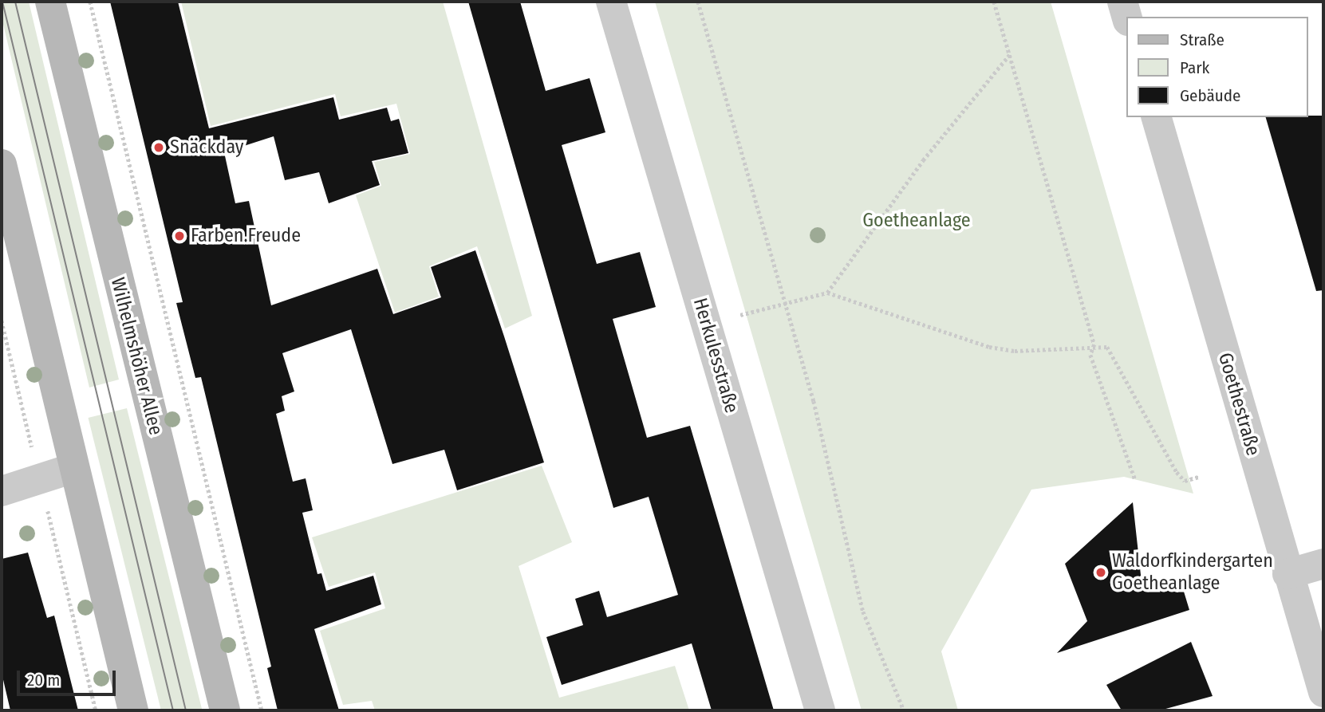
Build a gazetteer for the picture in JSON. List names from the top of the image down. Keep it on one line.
{"streets":{"main road":["Wilhelmshöher Allee"],"street":["Herkulesstraße","Goethestraße"]},"parks":["Goetheanlage"],"places":["Snäckday","Farben.Freude","Waldorfkindergarten Goetheanlage"],"legend":["Straße","Park","Gebäude"],"scale_bar":"20 m"}
